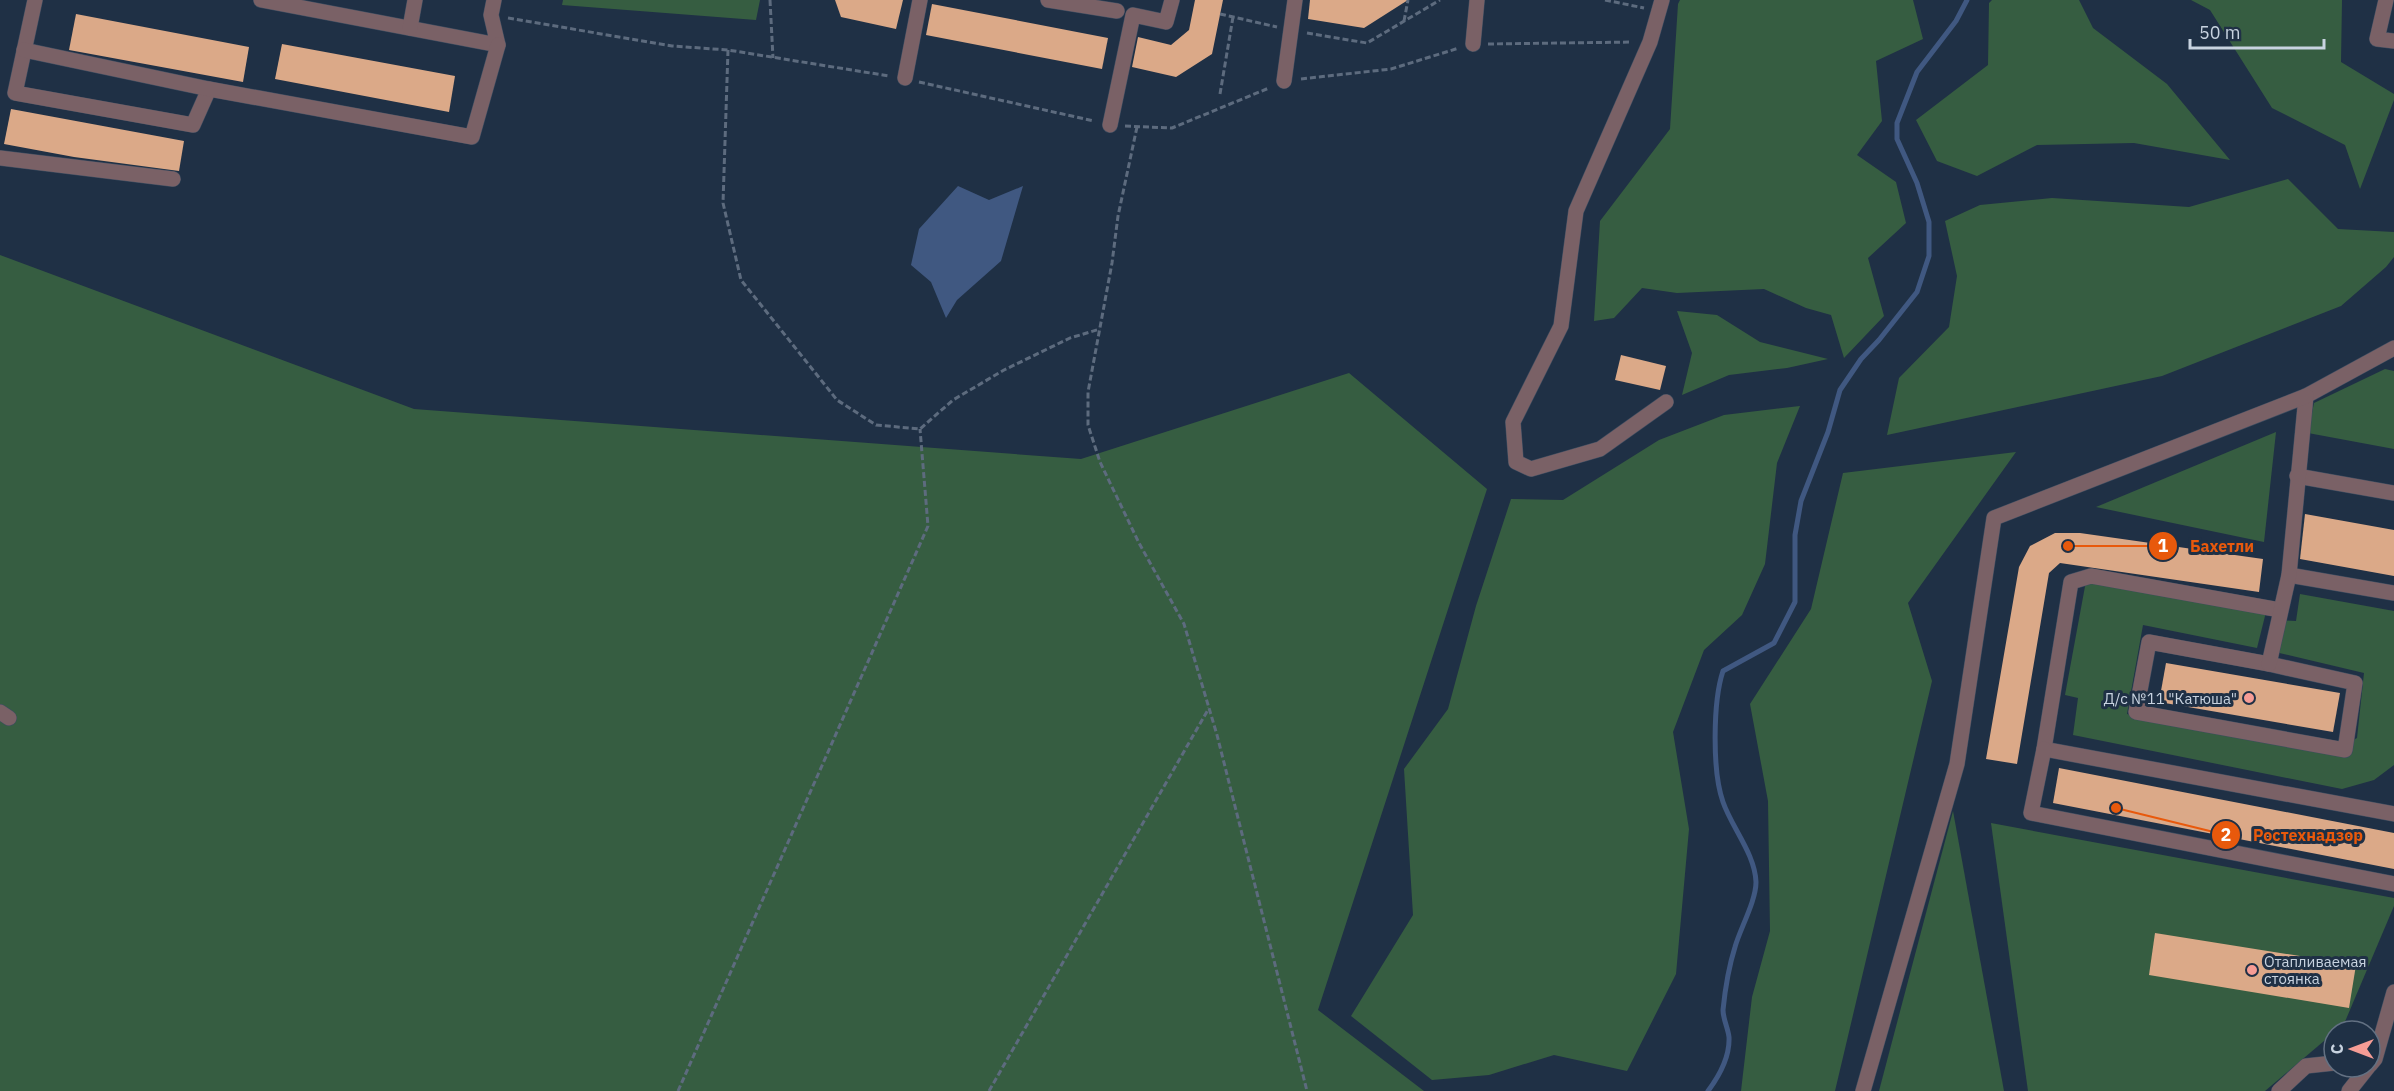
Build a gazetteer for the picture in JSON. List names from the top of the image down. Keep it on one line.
{"places":["Бахетли","Д/с №11 \"Катюша\"","Ростехнадзор","Отапливаемая стоянка"],"scale_bar":"50 m","north":"left"}
